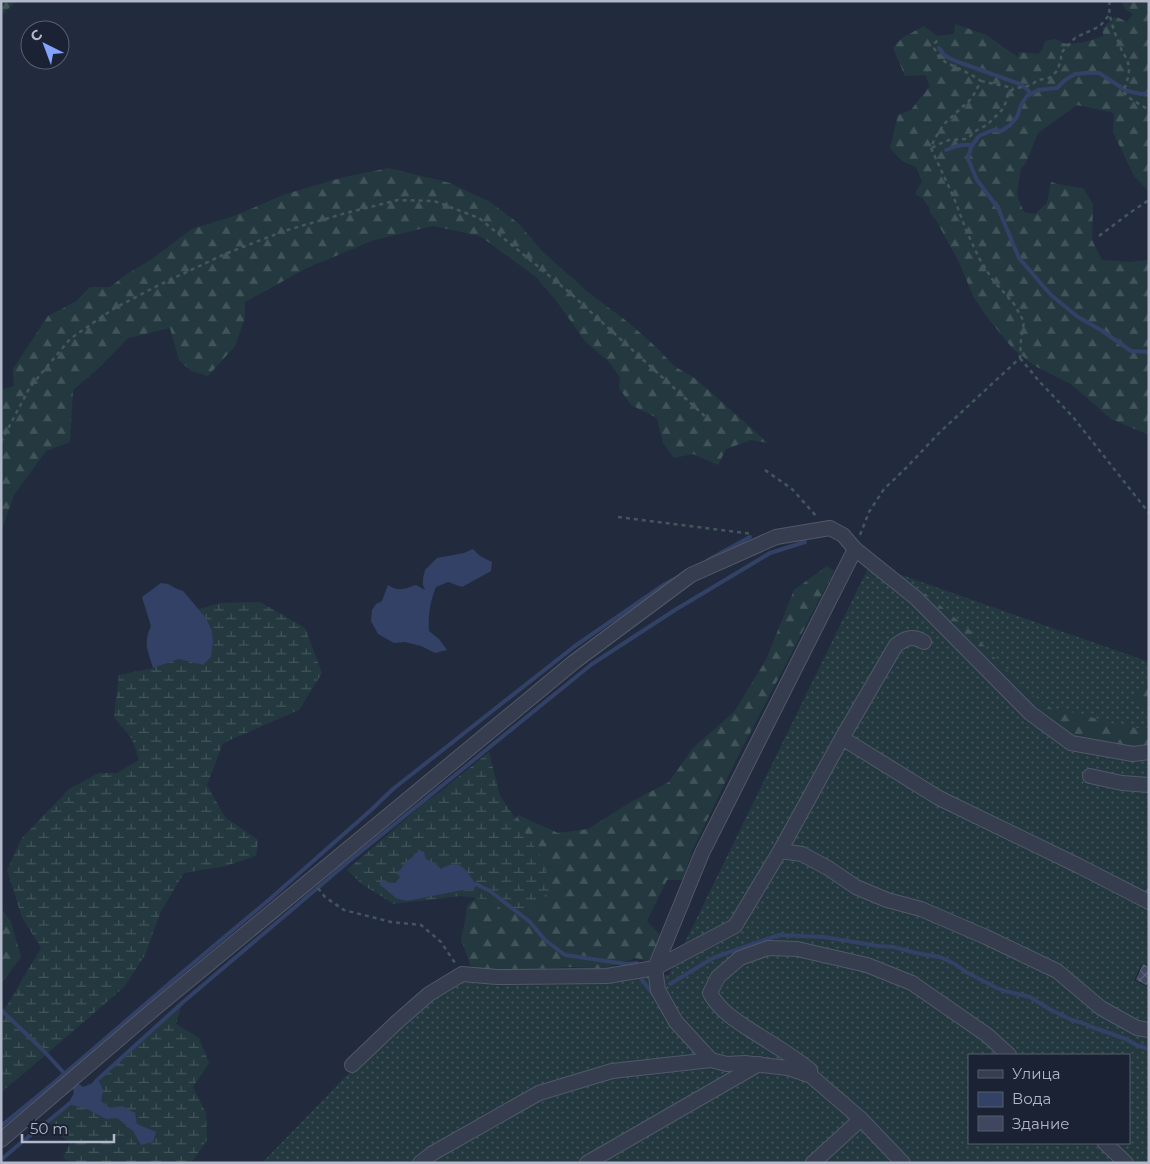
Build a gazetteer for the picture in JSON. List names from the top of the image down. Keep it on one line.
{"legend":["Улица","Вода","Здание"],"scale_bar":"50 m","north":"top left"}
